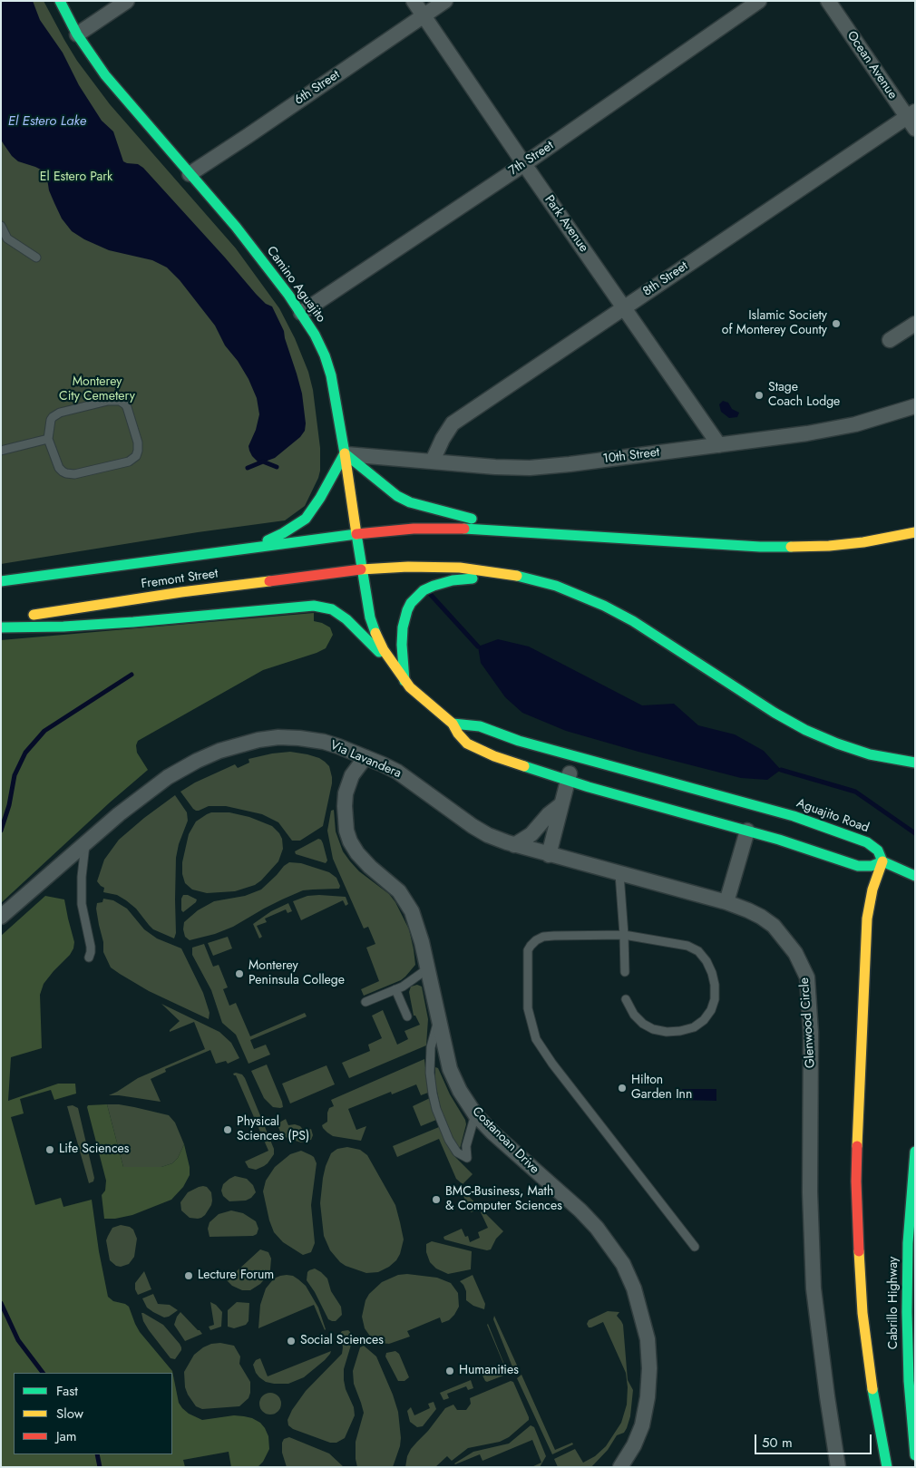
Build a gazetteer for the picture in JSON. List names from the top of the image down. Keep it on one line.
{"streets":{"main road":["Camino Aguajito","Fremont Street","Aguajito Road","Cabrillo Highway"],"street":["Ocean Avenue","6th Street","7th Street","Park Avenue","8th Street","10th Street","Via Lavandera","Glenwood Circle","Costanoan Drive"]},"crossings":[["Ocean Avenue","8th Street"],["6th Street","Park Avenue"],["6th Street","Camino Aguajito"],["7th Street","Park Avenue"],["7th Street","Camino Aguajito"],["Park Avenue","8th Street"],["Park Avenue","10th Street"],["8th Street","10th Street"],["Camino Aguajito","10th Street"],["Camino Aguajito","Fremont Street"],["Camino Aguajito","Aguajito Road"],["Via Lavandera","Glenwood Circle"],["Via Lavandera","Costanoan Drive"]],"water":["El Estero Lake"],"parks":["El Estero Park","Monterey City Cemetery"],"places":["Islamic Society of Monterey County","Stage Coach Lodge","Monterey Peninsula College","Hilton Garden Inn","Physical Sciences (PS)","Life Sciences","BMC-Business, Math & Computer Sciences","Lecture Forum","Social Sciences","Humanities"],"legend":["Fast","Slow","Jam"],"scale_bar":"50 m"}
